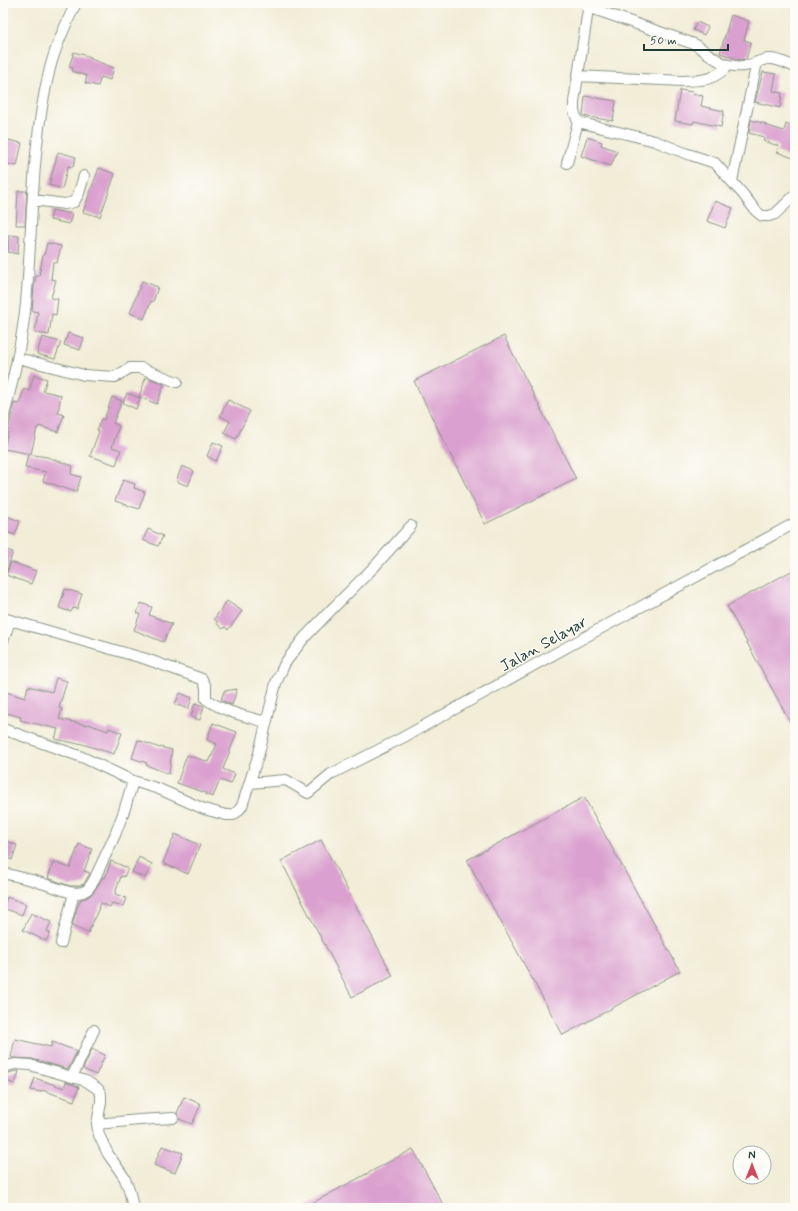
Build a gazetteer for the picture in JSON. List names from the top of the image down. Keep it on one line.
{"streets":{"street":["Jalan Selayar"]},"scale_bar":"50 m","north":"top"}
